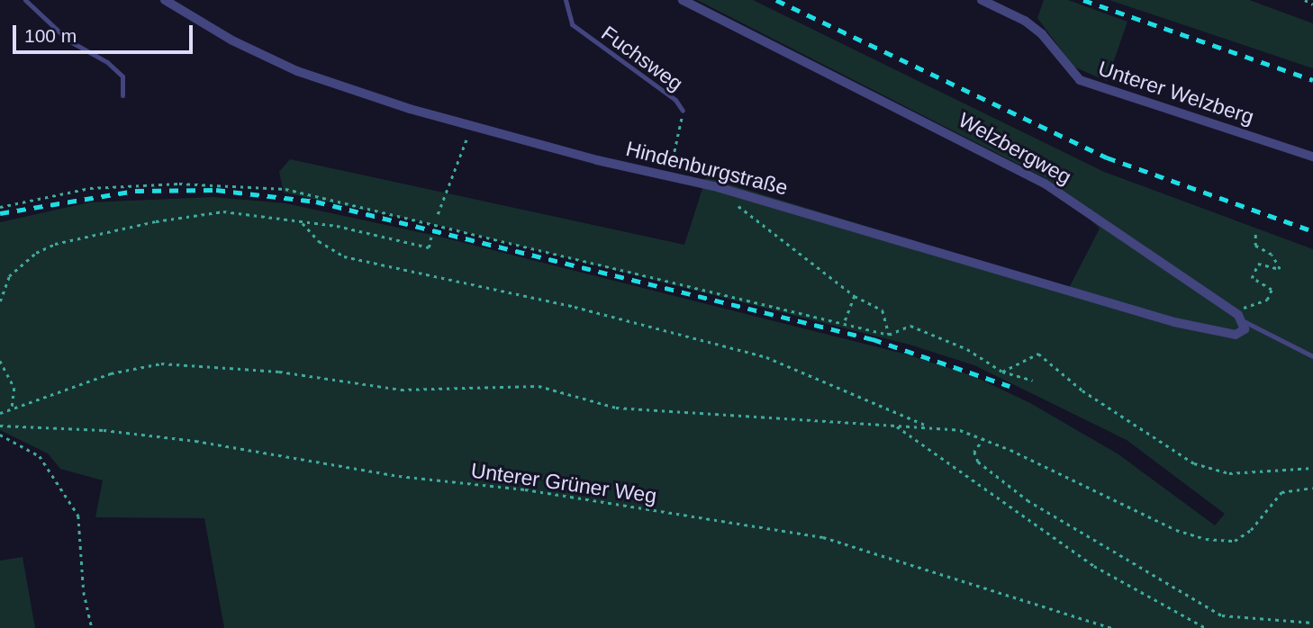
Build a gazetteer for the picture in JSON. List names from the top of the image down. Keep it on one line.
{"streets":{"street":["Unterer Welzberg","Welzbergweg","Hindenburgstraße"],"lane":["Fuchsweg"],"path":["Unterer Grüner Weg"]},"crossings":[["Welzbergweg","Hindenburgstraße"]],"scale_bar":"100 m"}
